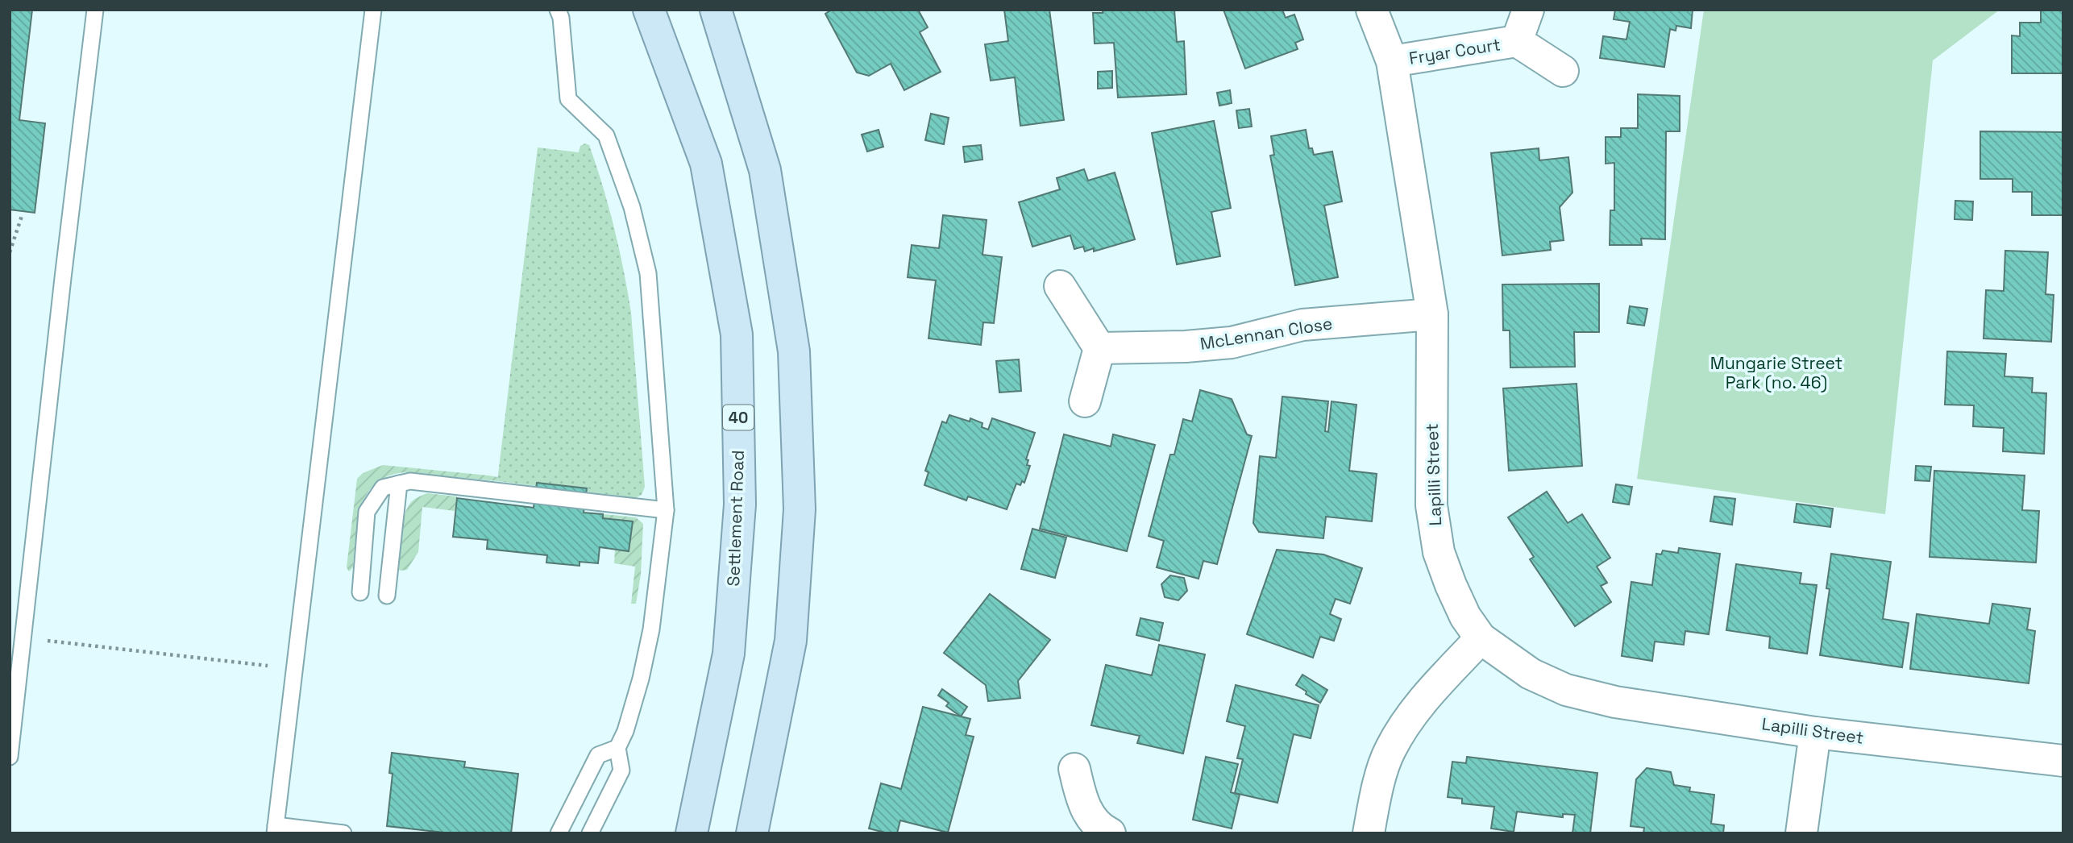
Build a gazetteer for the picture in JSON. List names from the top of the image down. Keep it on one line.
{"streets":{"main road":["40","Settlement Road"],"street":["Fryar Court","McLennan Close","Lapilli Street"]},"crossings":[["Fryar Court","Lapilli Street"],["McLennan Close","Lapilli Street"]],"parks":["Mungarie Street Park (no. 46)"]}
